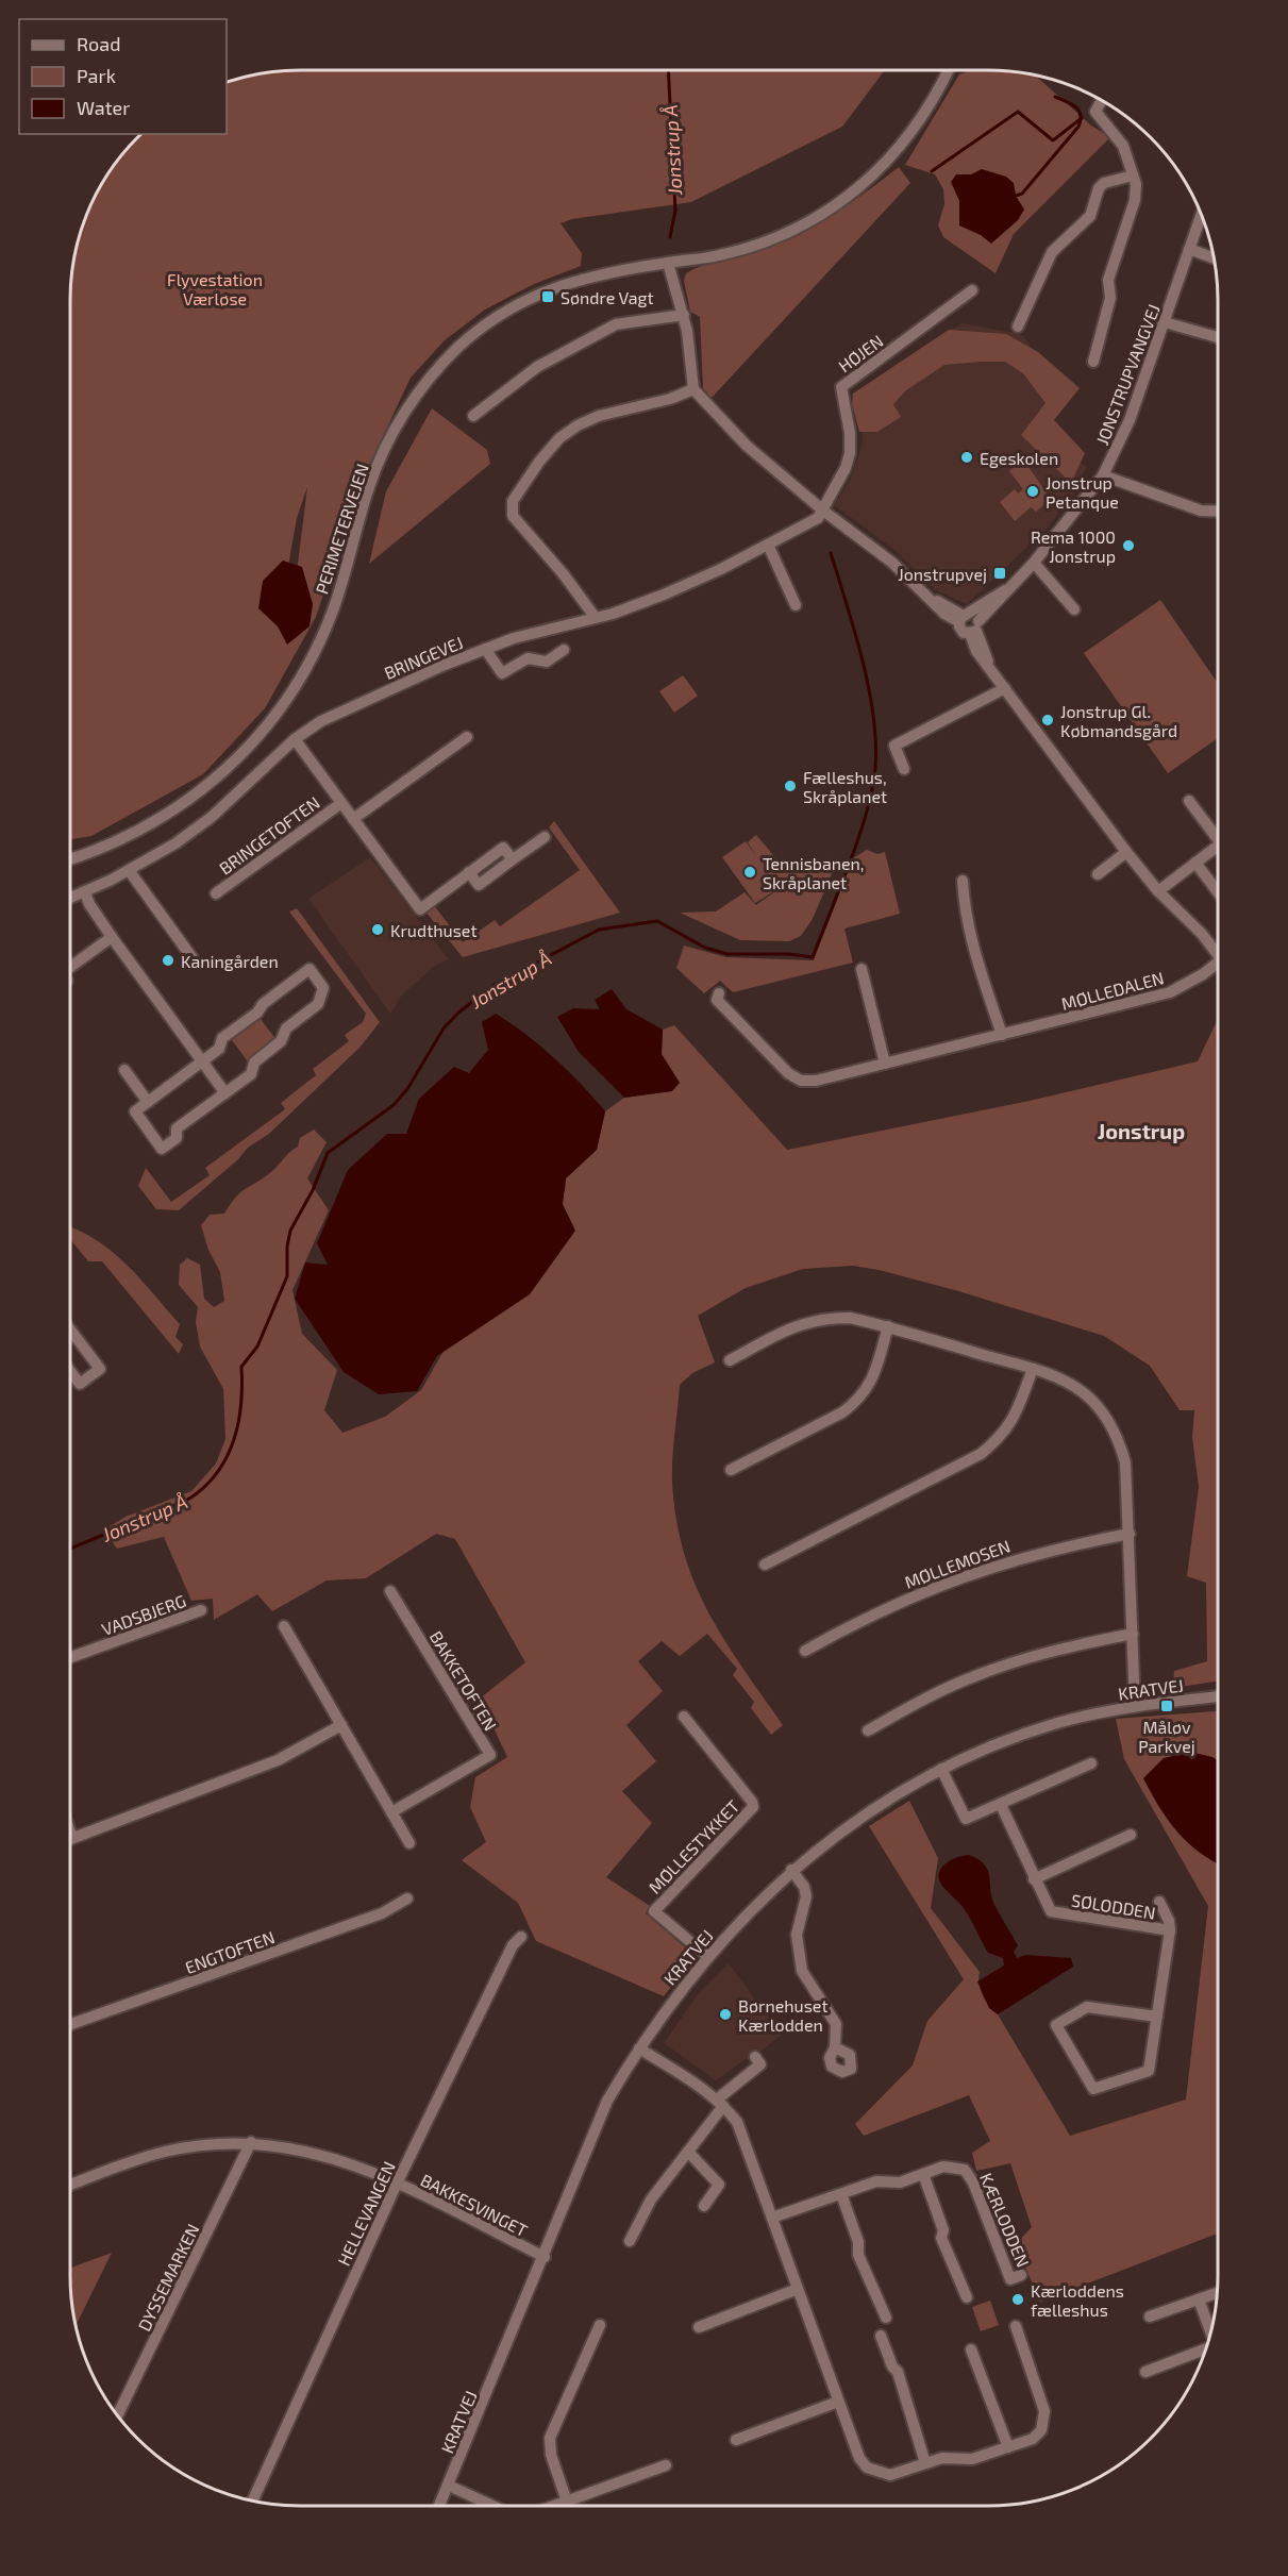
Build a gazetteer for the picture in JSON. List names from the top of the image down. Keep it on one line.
{"streets":{"street":["HØJEN","JONSTRUPVANGVEJ","PERIMETERVEJEN","BRINGEVEJ","BRINGETOFTEN","MØLLEDALEN","MØLLEMOSEN","VADSBJERG","BAKKETOFTEN","KRATVEJ","MØLLESTYKKET","SØLODDEN","ENGTOFTEN","BAKKESVINGET","HELLEVANGEN","KÆRLODDEN","DYSSEMARKEN"]},"crossings":[["HØJEN","BRINGEVEJ"],["BRINGEVEJ","BRINGETOFTEN"],["KRATVEJ","MØLLESTYKKET"],["KRATVEJ","BAKKESVINGET"],["BAKKESVINGET","HELLEVANGEN"],["BAKKESVINGET","DYSSEMARKEN"]],"districts":["Jonstrup"],"water":["Jonstrup Å"],"parks":["Flyvestation Værløse"],"places":{"transit":["Søndre Vagt","Jonstrupvej","Måløv Parkvej"],"other":["Egeskolen","Jonstrup Petanque","Rema 1000 Jonstrup","Jonstrup Gl. Købmandsgård","Fælleshus, Skråplanet","Tennisbanen, Skråplanet","Krudthuset","Kaningården","Børnehuset Kærlodden","Kærloddens fælleshus"]},"legend":["Road","Park","Water"]}
